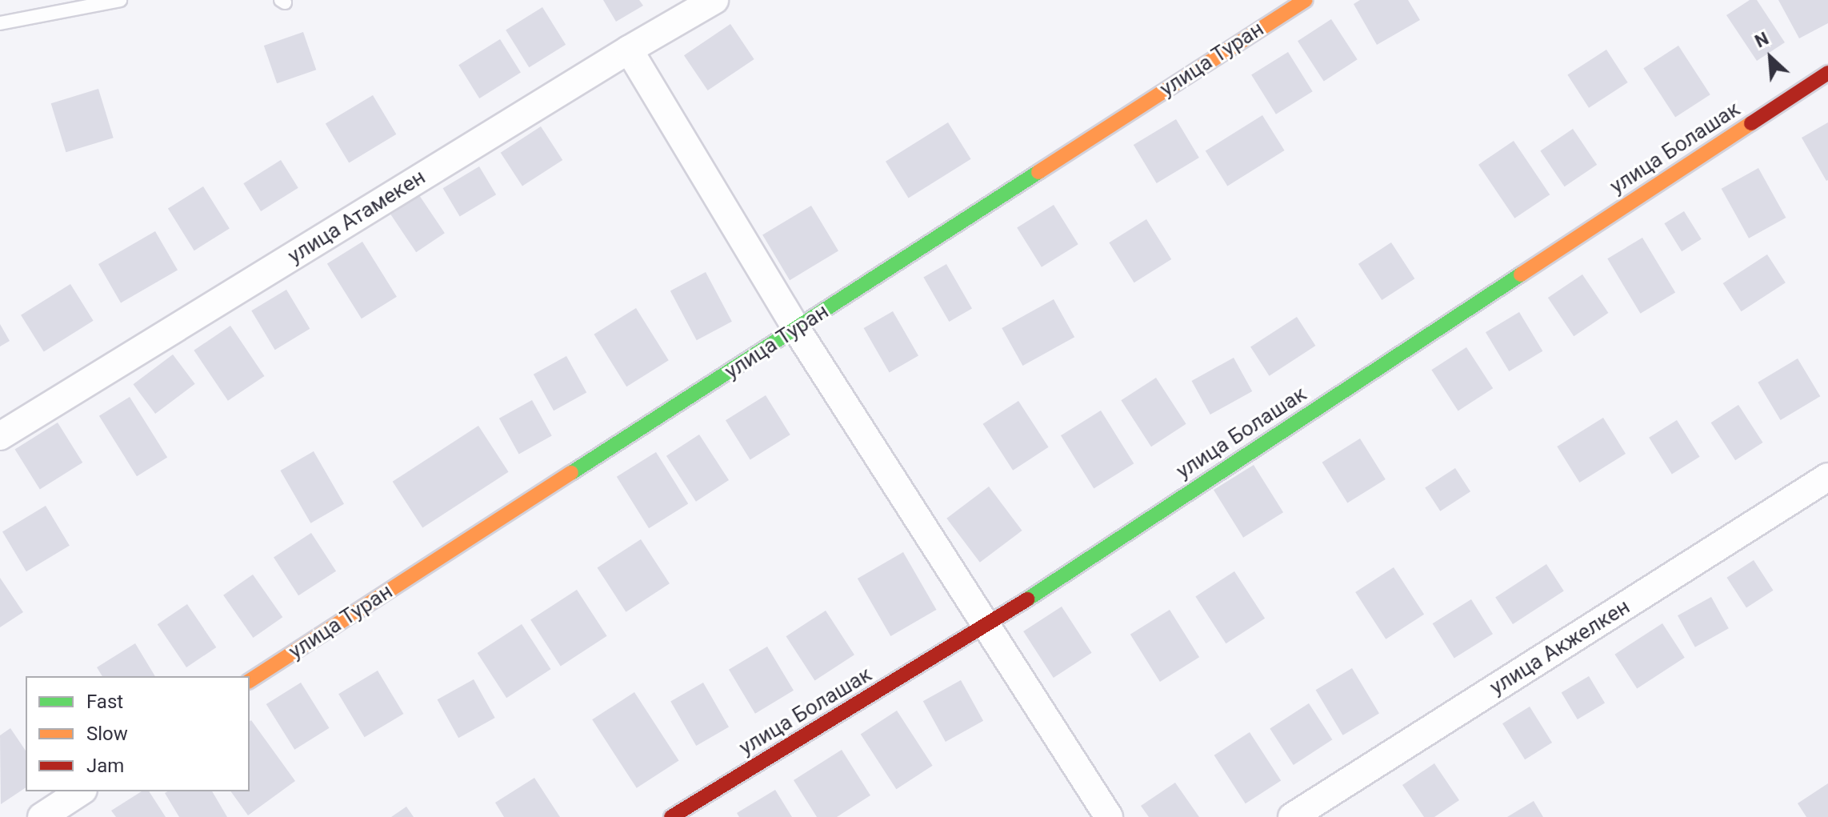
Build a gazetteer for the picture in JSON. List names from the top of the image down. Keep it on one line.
{"streets":{"street":["улица Туран","улица Болашак","улица Атамекен","улица Акжелкен"]},"legend":["Fast","Slow","Jam"],"north":"top left"}
